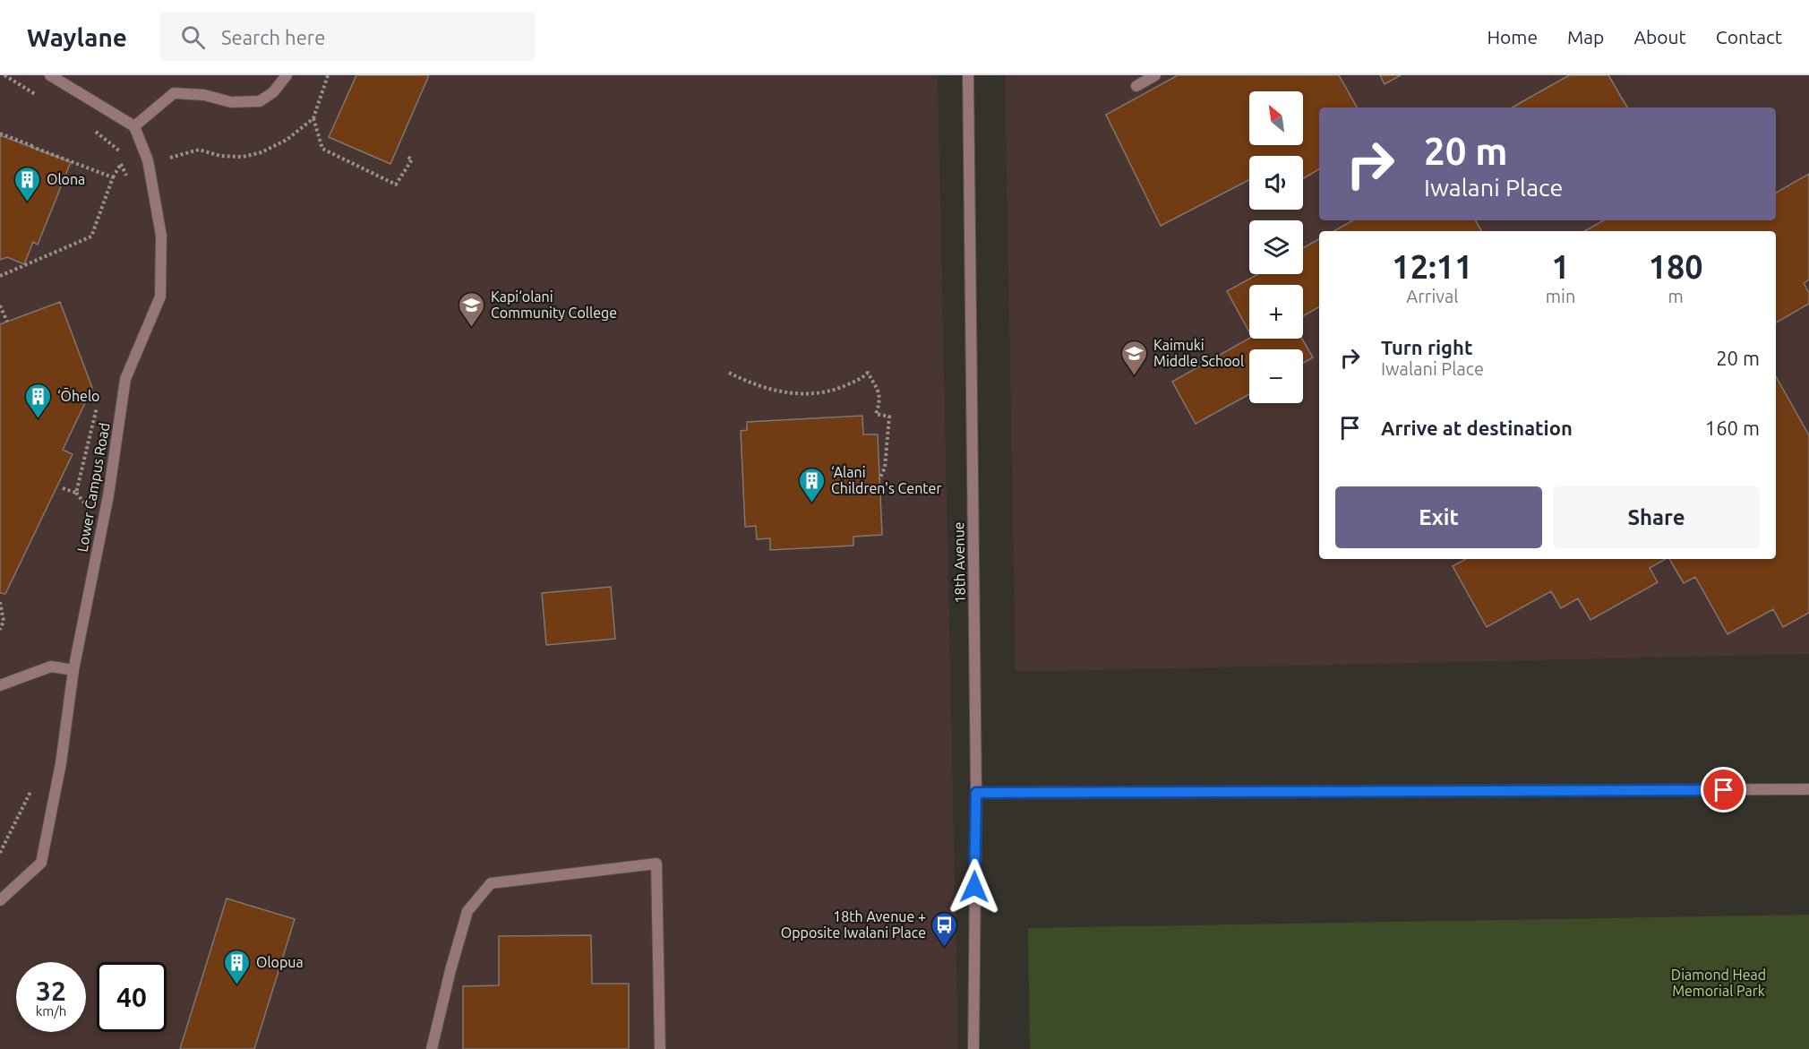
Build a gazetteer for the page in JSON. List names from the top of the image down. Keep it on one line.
{"streets":{"street":["Lower Campus Road","18th Avenue"]},"parks":["Diamond Head Memorial Park"],"places":{"building":["Olona","‘Ōhelo","‘Alani Children's Center","Olopua"],"school or university":["Kapi‘olani Community College","Kaimuki Middle School"],"bus stop":["18th Avenue + Opposite Iwalani Place"]},"north":"top left","page":{"header":"Waylane","search":"Search here","nav":["Home","Map","About","Contact"],"map_buttons":["+","−"],"turn":["20 m","Iwalani Place"],"eta":["12:11","Arrival","1","min","180","m"],"list":[{"name":"Turn right","note":"Iwalani Place","value":"20 m"},{"name":"Arrive at destination","value":"160 m"}],"buttons":["Exit","Share"],"speed":"32 km/h","limit":"40"}}
